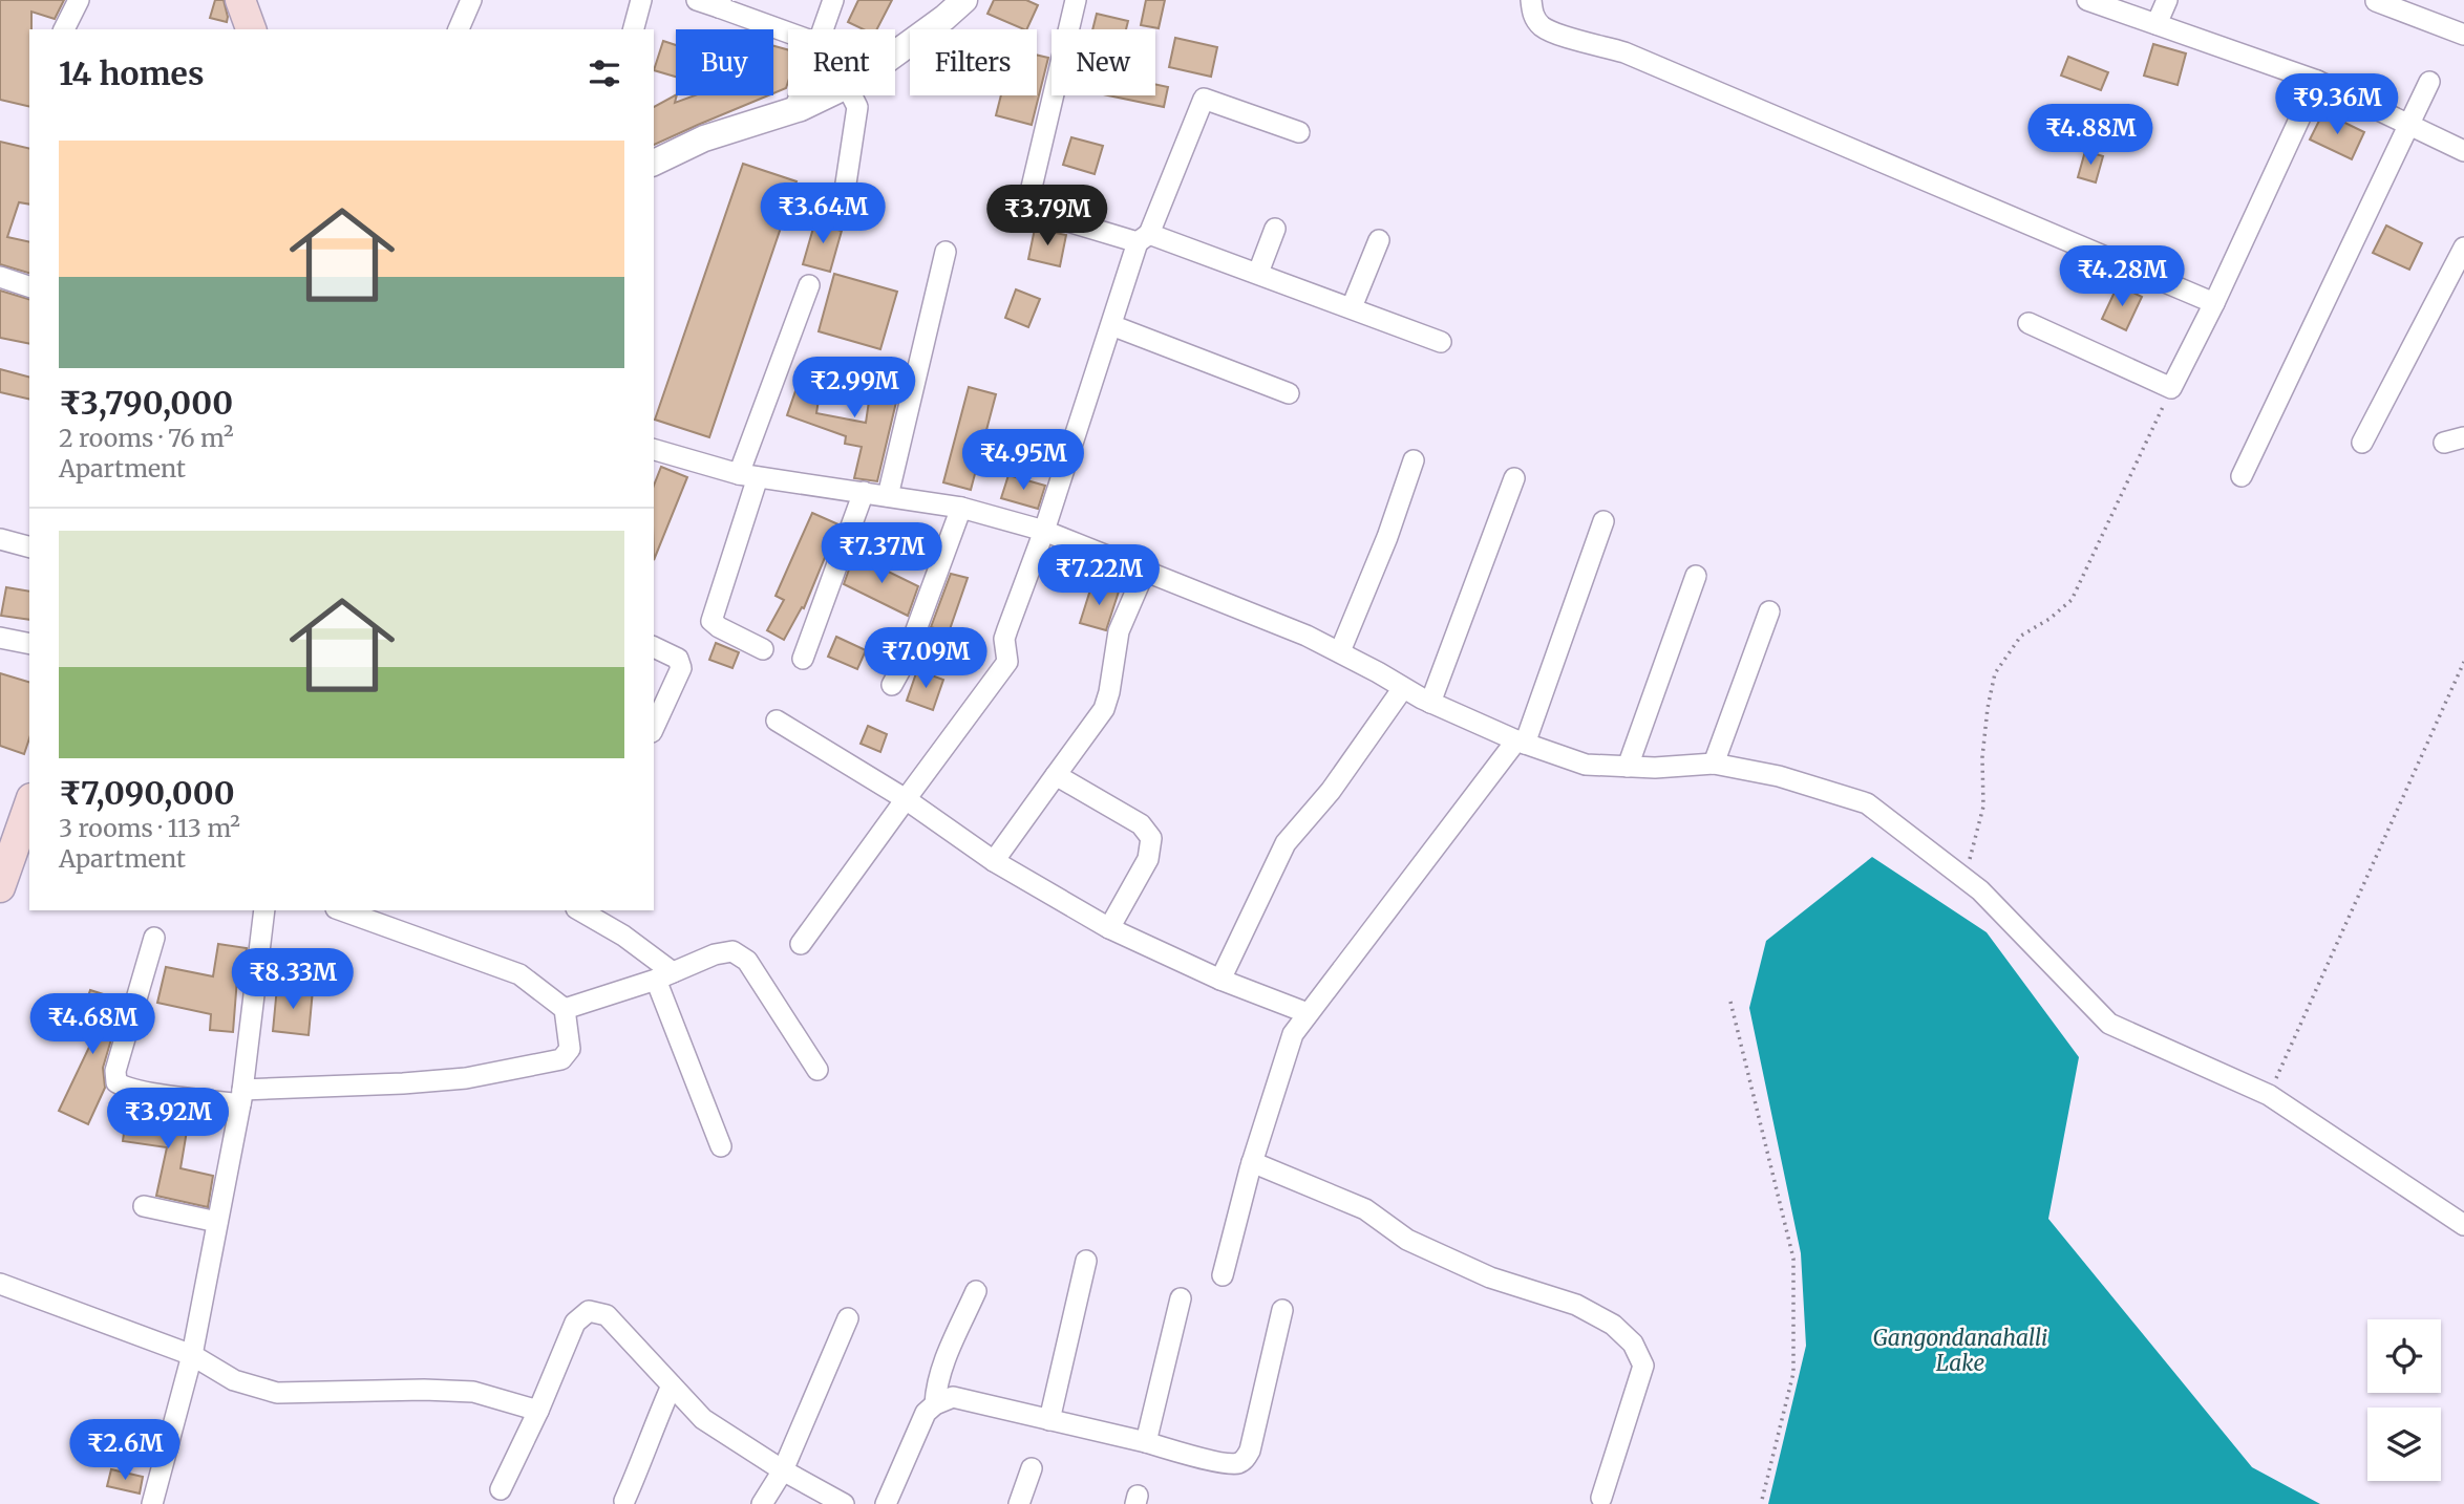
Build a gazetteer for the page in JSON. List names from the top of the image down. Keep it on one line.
{"water":["Gangondanahalli Lake"],"page":{"chip":["Buy","Rent","Filters","New"],"heading":"14 homes","price":["₹9.36M","₹4.88M","₹3.64M","₹3.79M","₹4.28M","₹2.99M","₹4.95M","₹7.37M","₹7.22M","₹7.09M","₹8.33M","₹4.68M","₹3.92M","₹2.6M"],"list":[{"name":"₹3,790,000","note":"2 rooms · 76 m² · Apartment"},{"name":"₹7,090,000","note":"3 rooms · 113 m² · Apartment"}]}}
